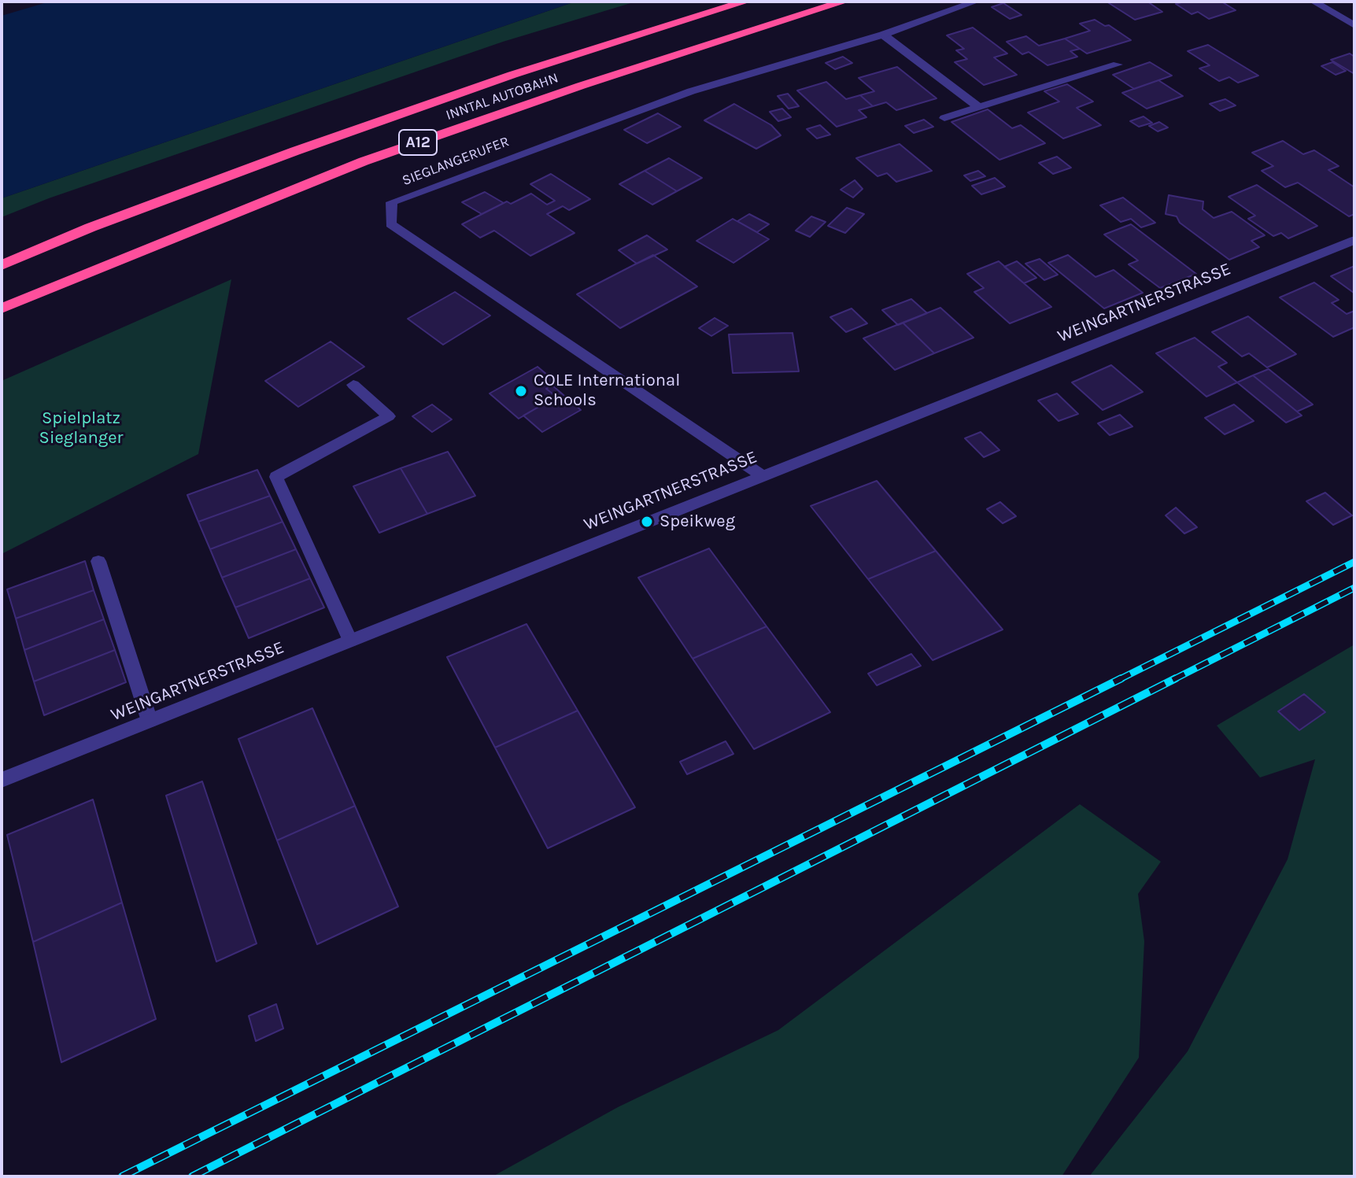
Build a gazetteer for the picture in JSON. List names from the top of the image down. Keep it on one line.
{"streets":{"highway":["INNTAL AUTOBAHN","A12"],"street":["SIEGLANGERUFER","WEINGARTNERSTRASSE"]},"crossings":[["SIEGLANGERUFER","WEINGARTNERSTRASSE"]],"parks":["Spielplatz Sieglanger"],"places":["COLE International Schools","Speikweg"]}
